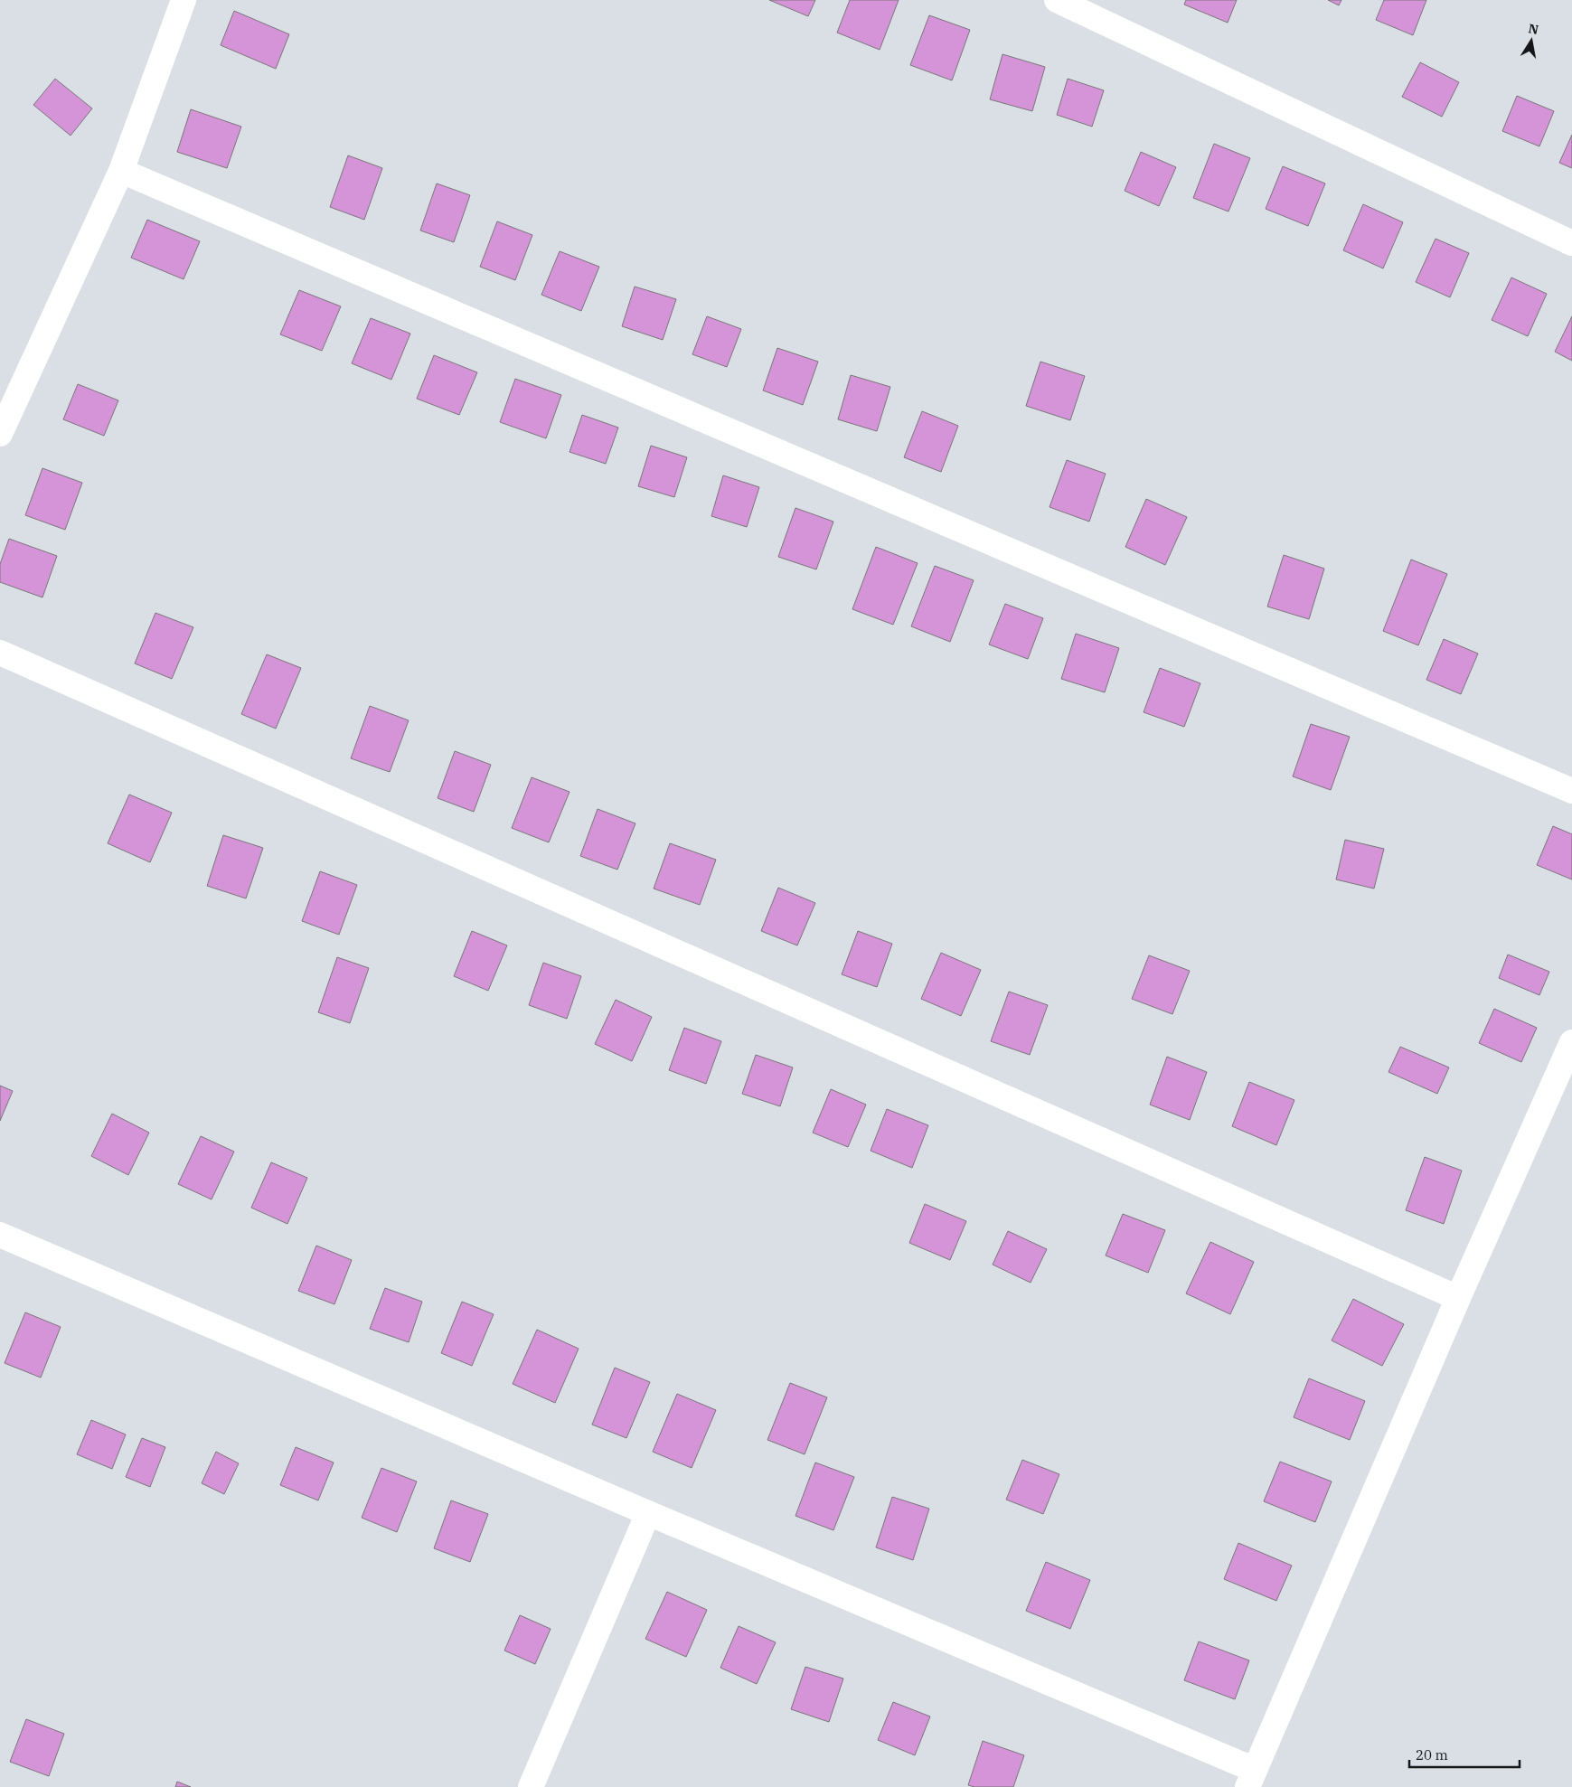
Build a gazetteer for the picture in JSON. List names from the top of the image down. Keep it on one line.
{"scale_bar":"20 m","north":"top"}
